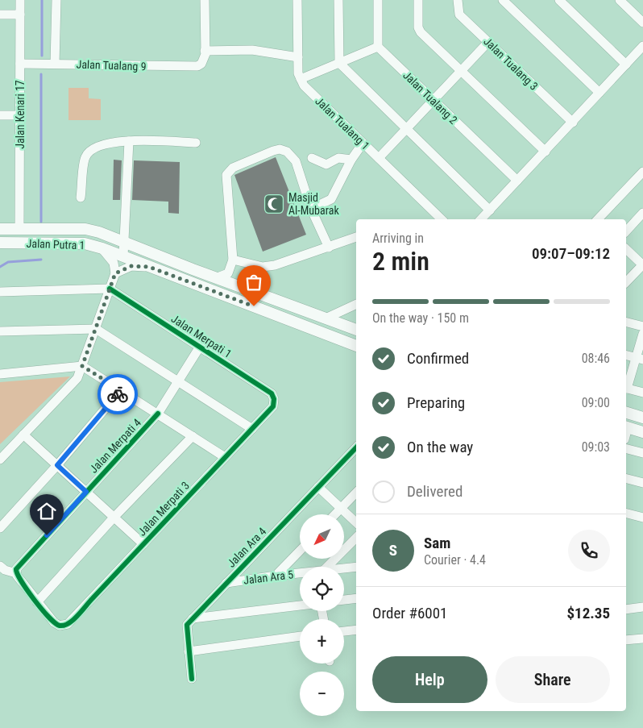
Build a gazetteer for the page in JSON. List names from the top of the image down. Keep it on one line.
{"streets":{"main road":["Jalan Putra 1"],"street":["Jalan Tualang 3","Jalan Tualang 9","Jalan Tualang 2","Jalan Kenari 17","Jalan Tualang 1","Jalan Merpati 1","Jalan Merpati 4","Jalan Merpati 3","Jalan Ara 4","Jalan Ara 5"]},"crossings":[["Jalan Tualang 9","Jalan Kenari 17"],["Jalan Kenari 17","Jalan Putra 1"],["Jalan Merpati 1","Jalan Merpati 4"],["Jalan Merpati 1","Jalan Merpati 3"],["Jalan Ara 4","Jalan Ara 5"]],"places":{"mosque":["Masjid Al-Mubarak"]},"north":"bottom left","page":{"heading":["2 min","Arriving in","09:07–09:12"],"panel":["Sam","Courier · 4.4","Order #6001","$12.35"],"bar":"On the way · 150 m","list":[["Confirmed","08:46"],["Preparing","09:00"],["On the way","09:03"],"Delivered"],"map_buttons":["+","−"],"round":"S","buttons":["Help","Share"]}}
